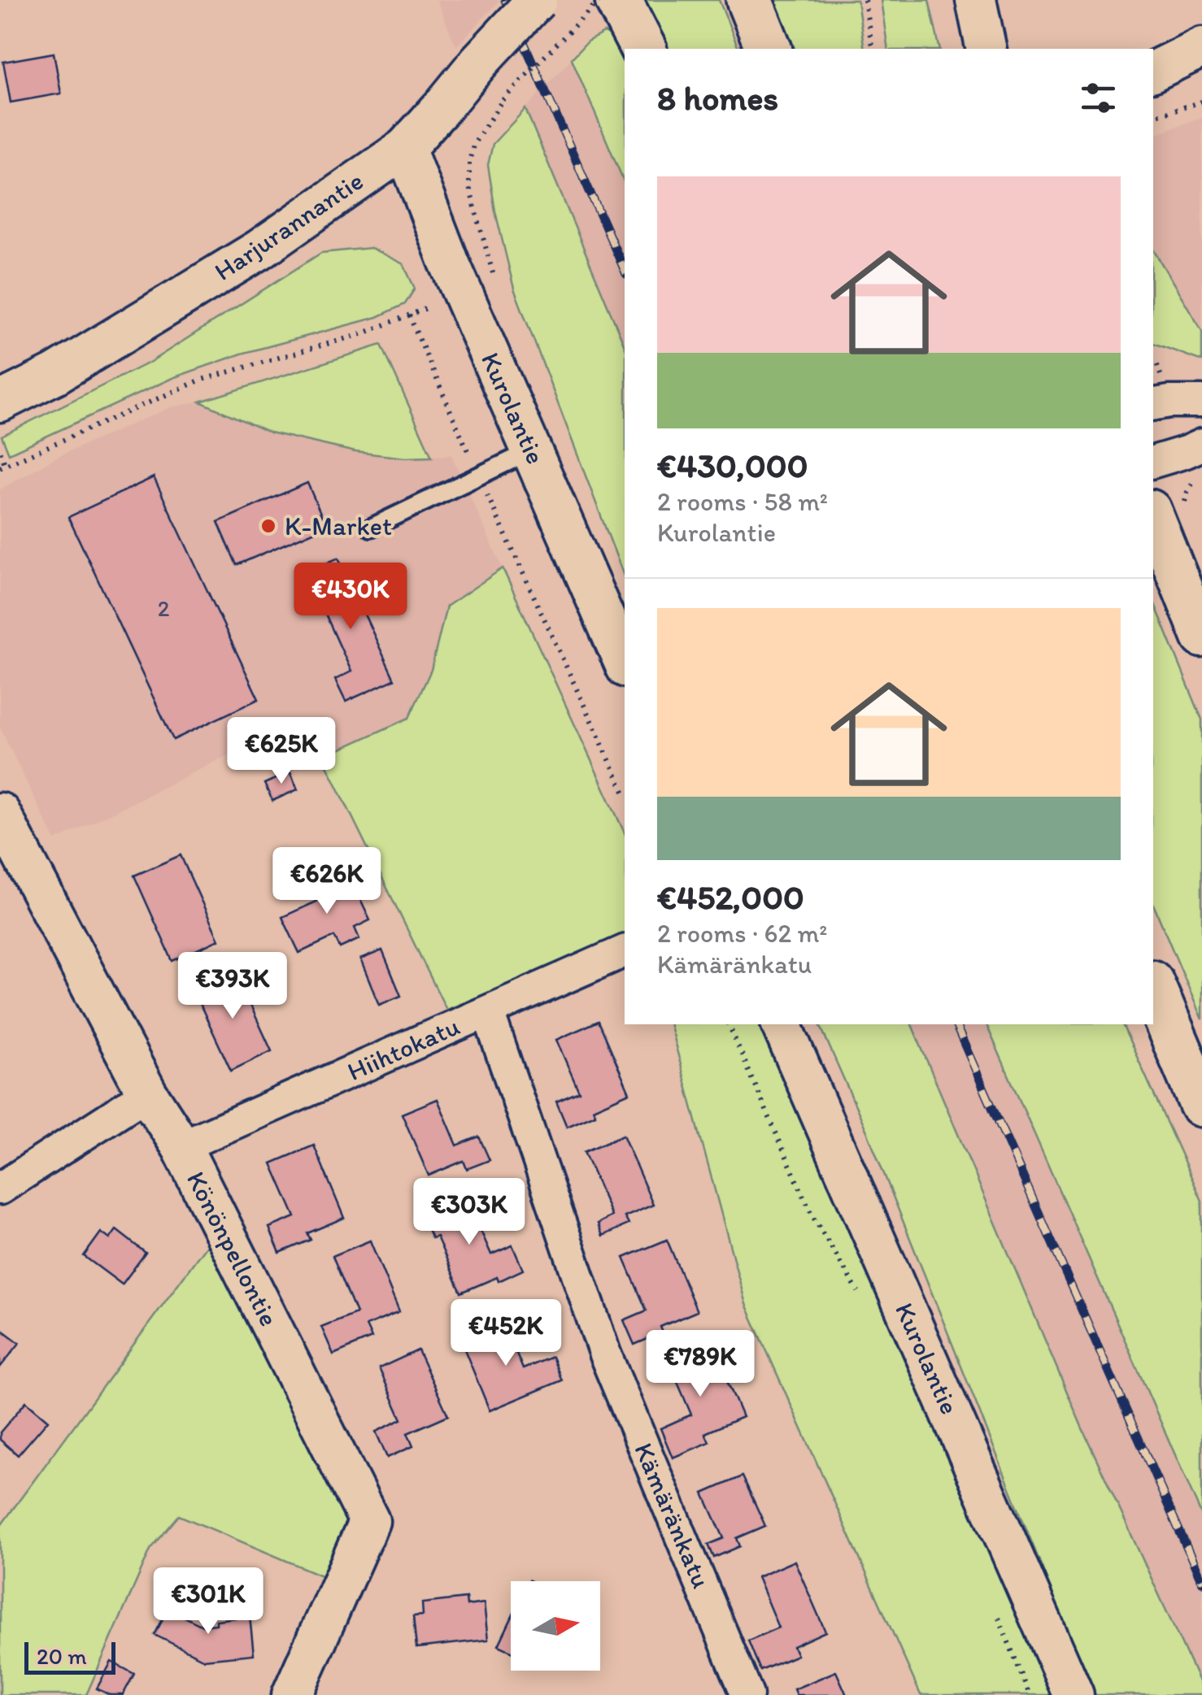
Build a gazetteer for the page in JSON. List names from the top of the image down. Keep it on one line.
{"streets":{"street":["Harjurannantie","Kurolantie","Hiihtokatu","Könönpellontie","Kämäränkatu"]},"crossings":[["Harjurannantie","Kurolantie"],["Hiihtokatu","Könönpellontie"],["Hiihtokatu","Kämäränkatu"]],"places":["K-Market"],"house_numbers":["2"],"scale_bar":"20 m","north":"right","page":{"heading":"8 homes","list":[{"name":"€430,000","note":"2 rooms · 58 m² · Kurolantie"},{"name":"€452,000","note":"2 rooms · 62 m² · Kämäränkatu"}],"price":["€430K","€625K","€626K","€393K","€303K","€452K","€789K","€301K"],"scale":"20 m"}}
